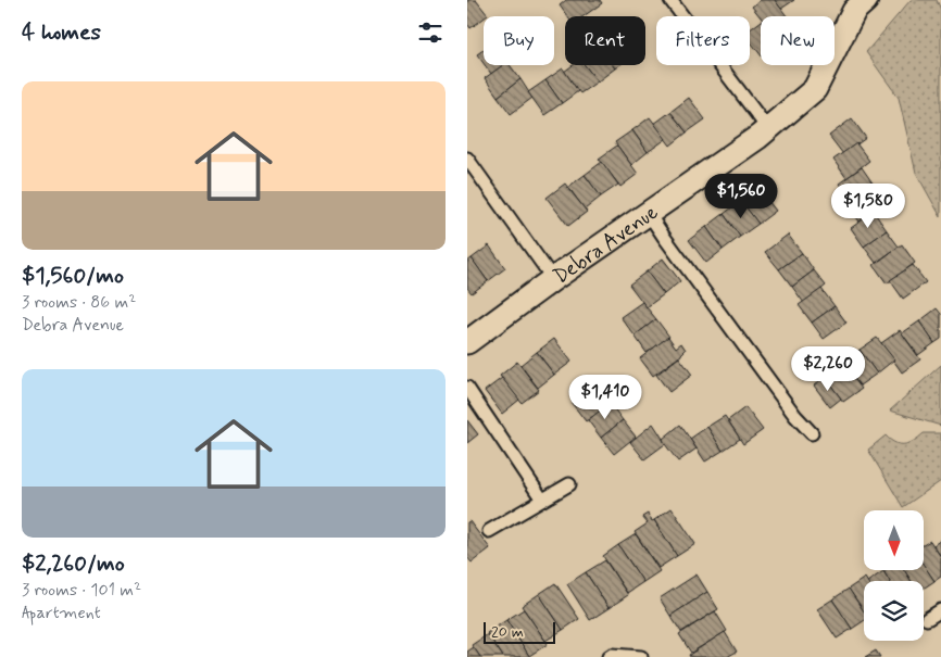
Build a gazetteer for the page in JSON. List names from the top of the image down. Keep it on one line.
{"streets":{"street":["Debra Avenue"]},"scale_bar":"20 m","north":"bottom","page":{"heading":"4 homes","chip":["Buy","Rent","Filters","New"],"list":[{"name":"$1,560/mo","note":"3 rooms · 86 m² · Debra Avenue"},{"name":"$2,260/mo","note":"3 rooms · 101 m² · Apartment"}],"price":["$1,560","$1,580","$2,260","$1,410"],"scale":"20 m"}}
